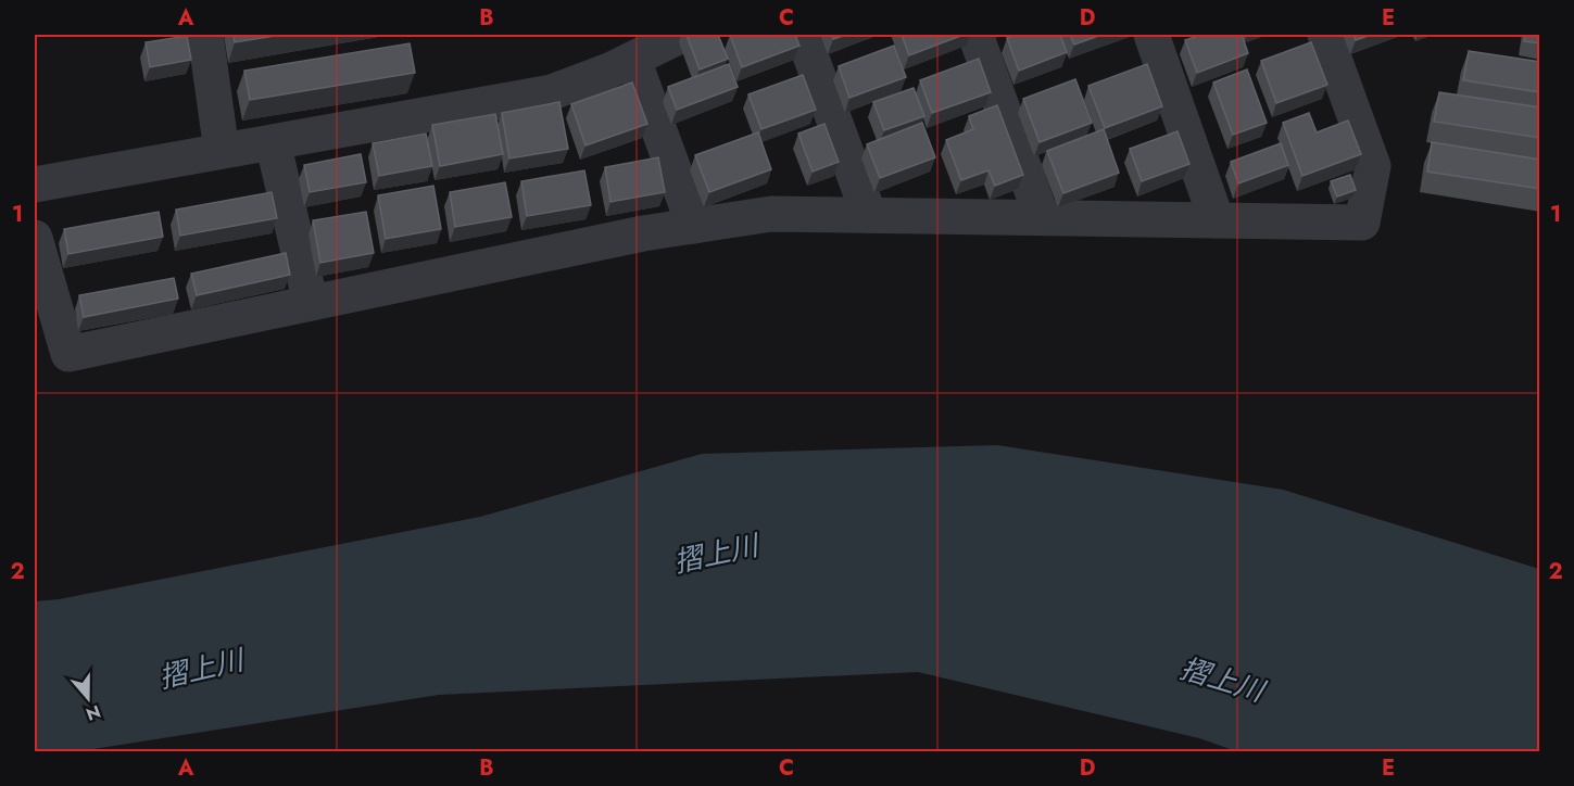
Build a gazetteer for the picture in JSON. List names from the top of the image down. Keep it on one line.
{"water":["摺上川"],"north":"bottom","grid":{"columns":["A","B","C","D","E"],"rows":["1","2"]}}
